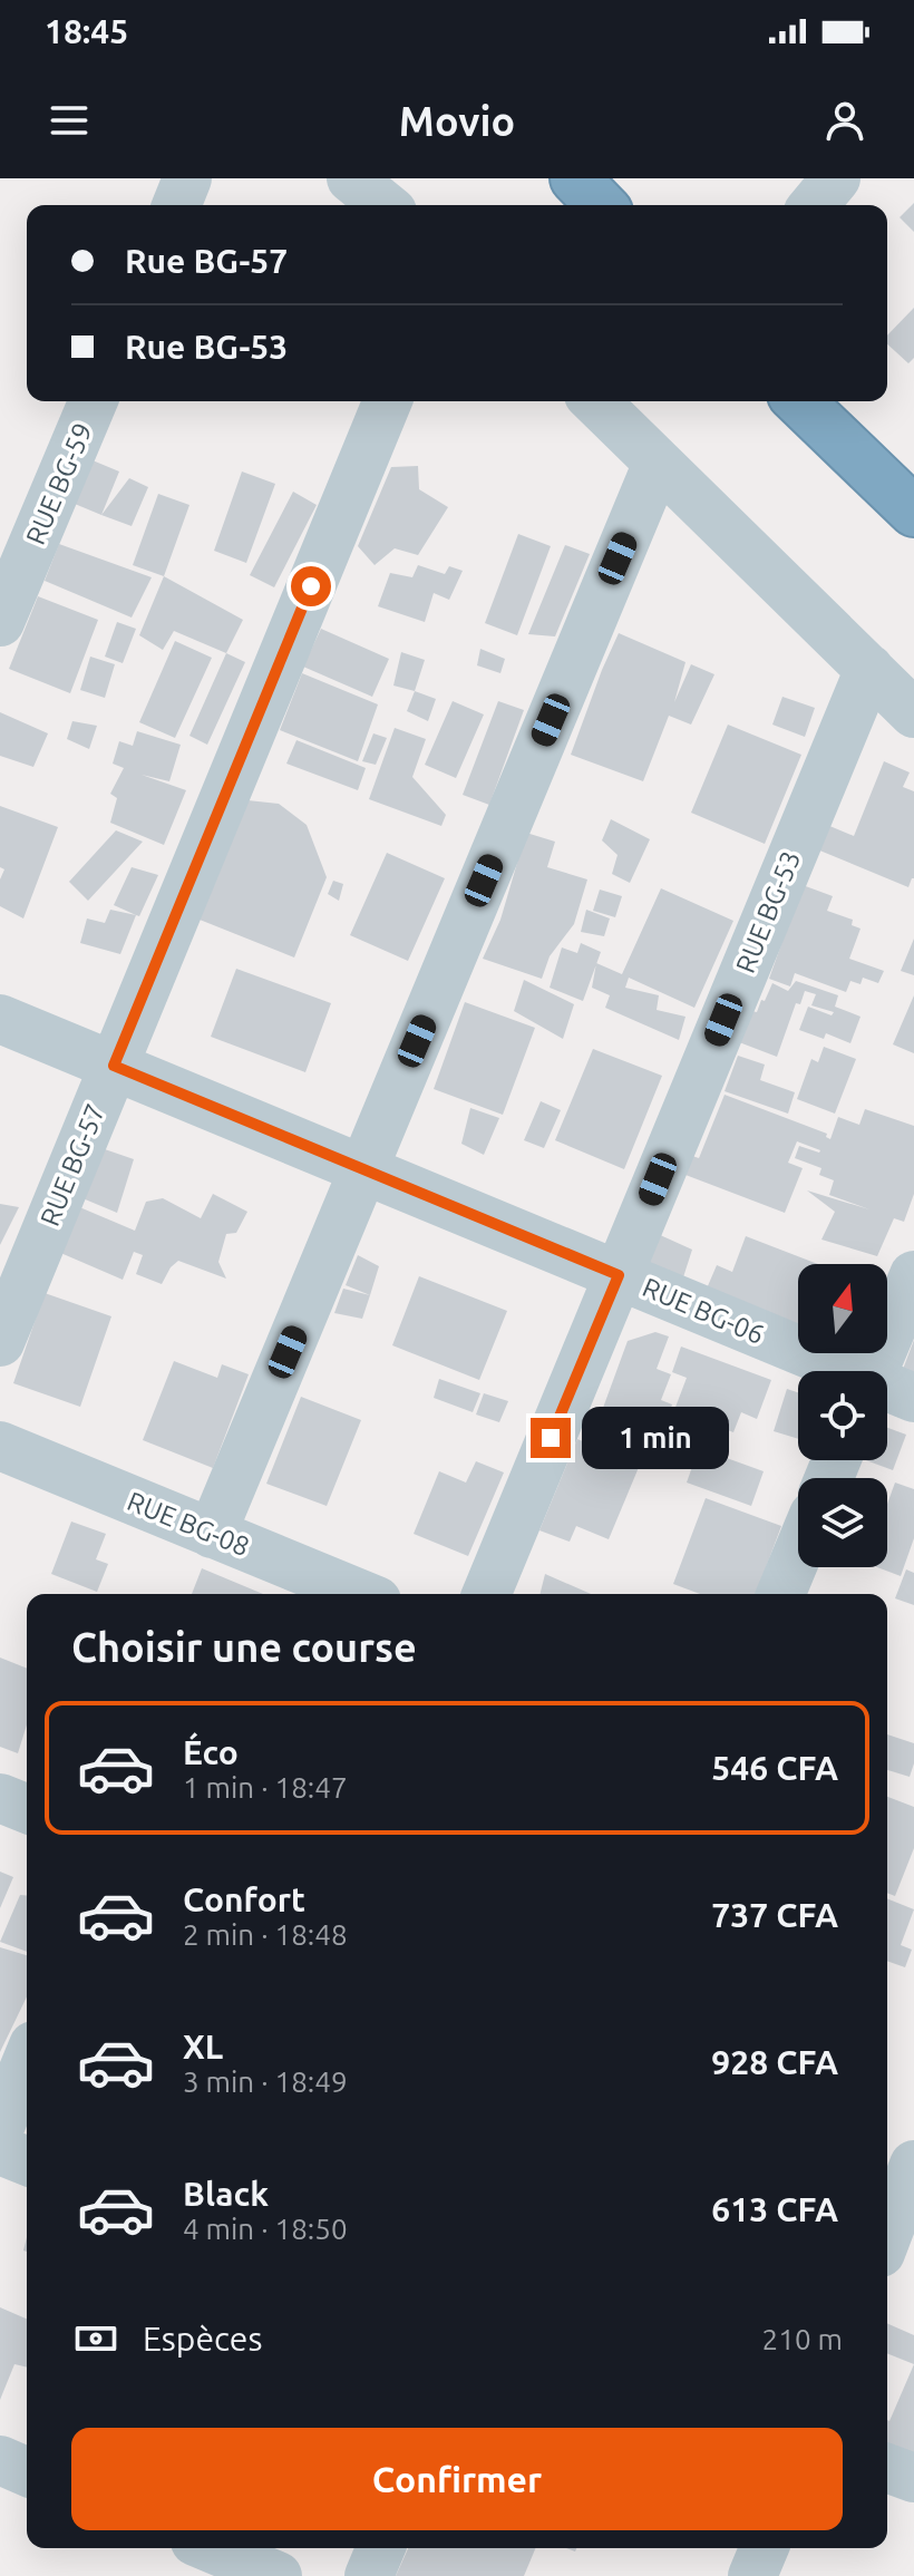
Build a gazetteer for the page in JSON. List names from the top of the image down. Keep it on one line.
{"streets":{"street":["RUE BG-59","RUE BG-53","RUE BG-57","RUE BG-06","RUE BG-08"]},"crossings":[["RUE BG-53","RUE BG-06"],["RUE BG-57","RUE BG-06"]],"north":"top","page":{"status":"18:45","header":"Movio","banner":["Rue BG-57","Rue BG-53"],"bubble":"1 min","heading":"Choisir une course","list":[{"name":"Éco","note":"1 min · 18:47","value":"546 CFA"},{"name":"Confort","note":"2 min · 18:48","value":"737 CFA"},{"name":"XL","note":"3 min · 18:49","value":"928 CFA"},{"name":"Black","note":"4 min · 18:50","value":"613 CFA"}],"pay":["Espèces","210 m"],"buttons":"Confirmer"}}
